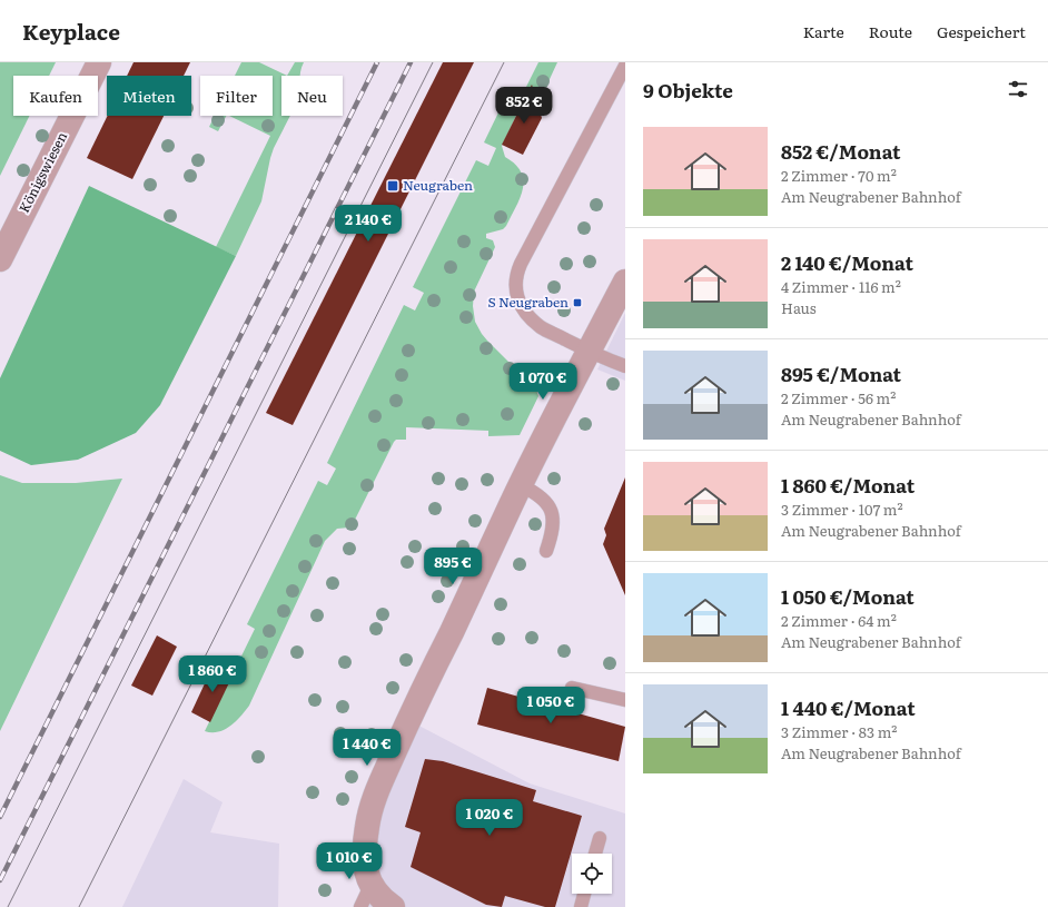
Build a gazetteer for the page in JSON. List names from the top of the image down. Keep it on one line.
{"streets":{"street":["Königswiesen"]},"places":{"transit":["Neugraben","S Neugraben"]},"page":{"header":"Keyplace","nav":["Karte","Route","Gespeichert"],"heading":"9 Objekte","chip":["Kaufen","Mieten","Filter","Neu"],"price":["852 €","2 140 €","1 070 €","895 €","1 860 €","1 050 €","1 440 €","1 020 €","1 010 €"],"list":[{"name":"852 €/Monat","note":"2 Zimmer · 70 m² · Am Neugrabener Bahnhof"},{"name":"2 140 €/Monat","note":"4 Zimmer · 116 m² · Haus"},{"name":"895 €/Monat","note":"2 Zimmer · 56 m² · Am Neugrabener Bahnhof"},{"name":"1 860 €/Monat","note":"3 Zimmer · 107 m² · Am Neugrabener Bahnhof"},{"name":"1 050 €/Monat","note":"2 Zimmer · 64 m² · Am Neugrabener Bahnhof"},{"name":"1 440 €/Monat","note":"3 Zimmer · 83 m² · Am Neugrabener Bahnhof"}]}}
